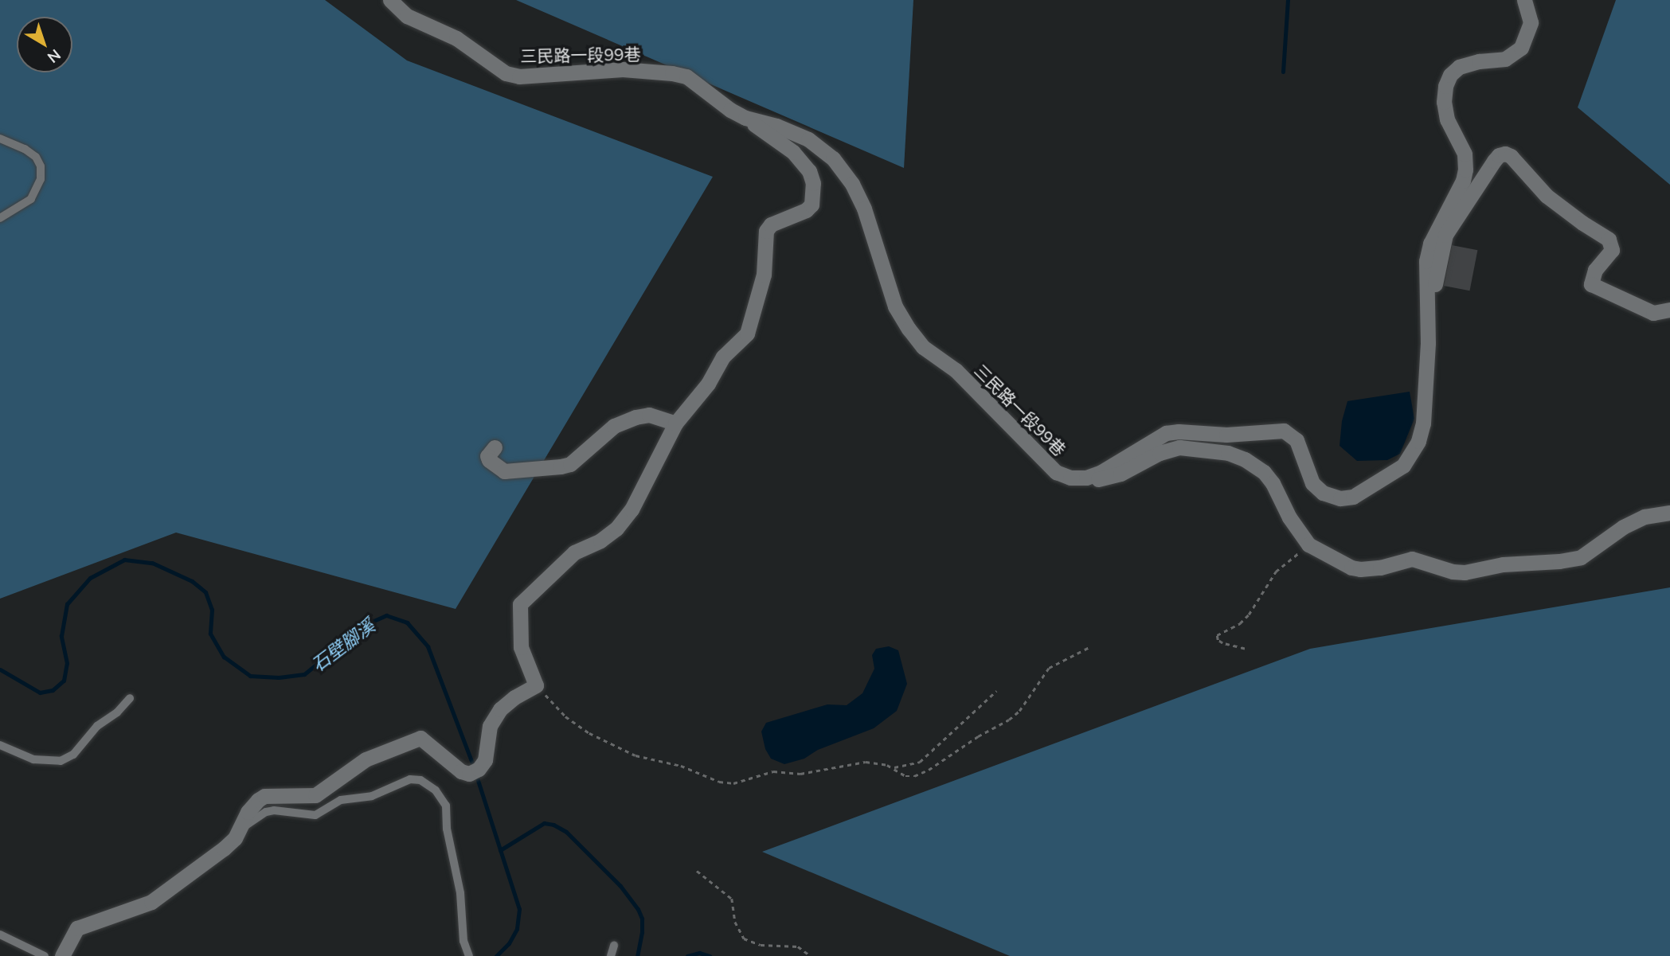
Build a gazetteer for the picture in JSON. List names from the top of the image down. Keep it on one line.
{"streets":{"street":["三民路一段99巷"]},"water":["石壁腳溪"],"north":"bottom right"}
